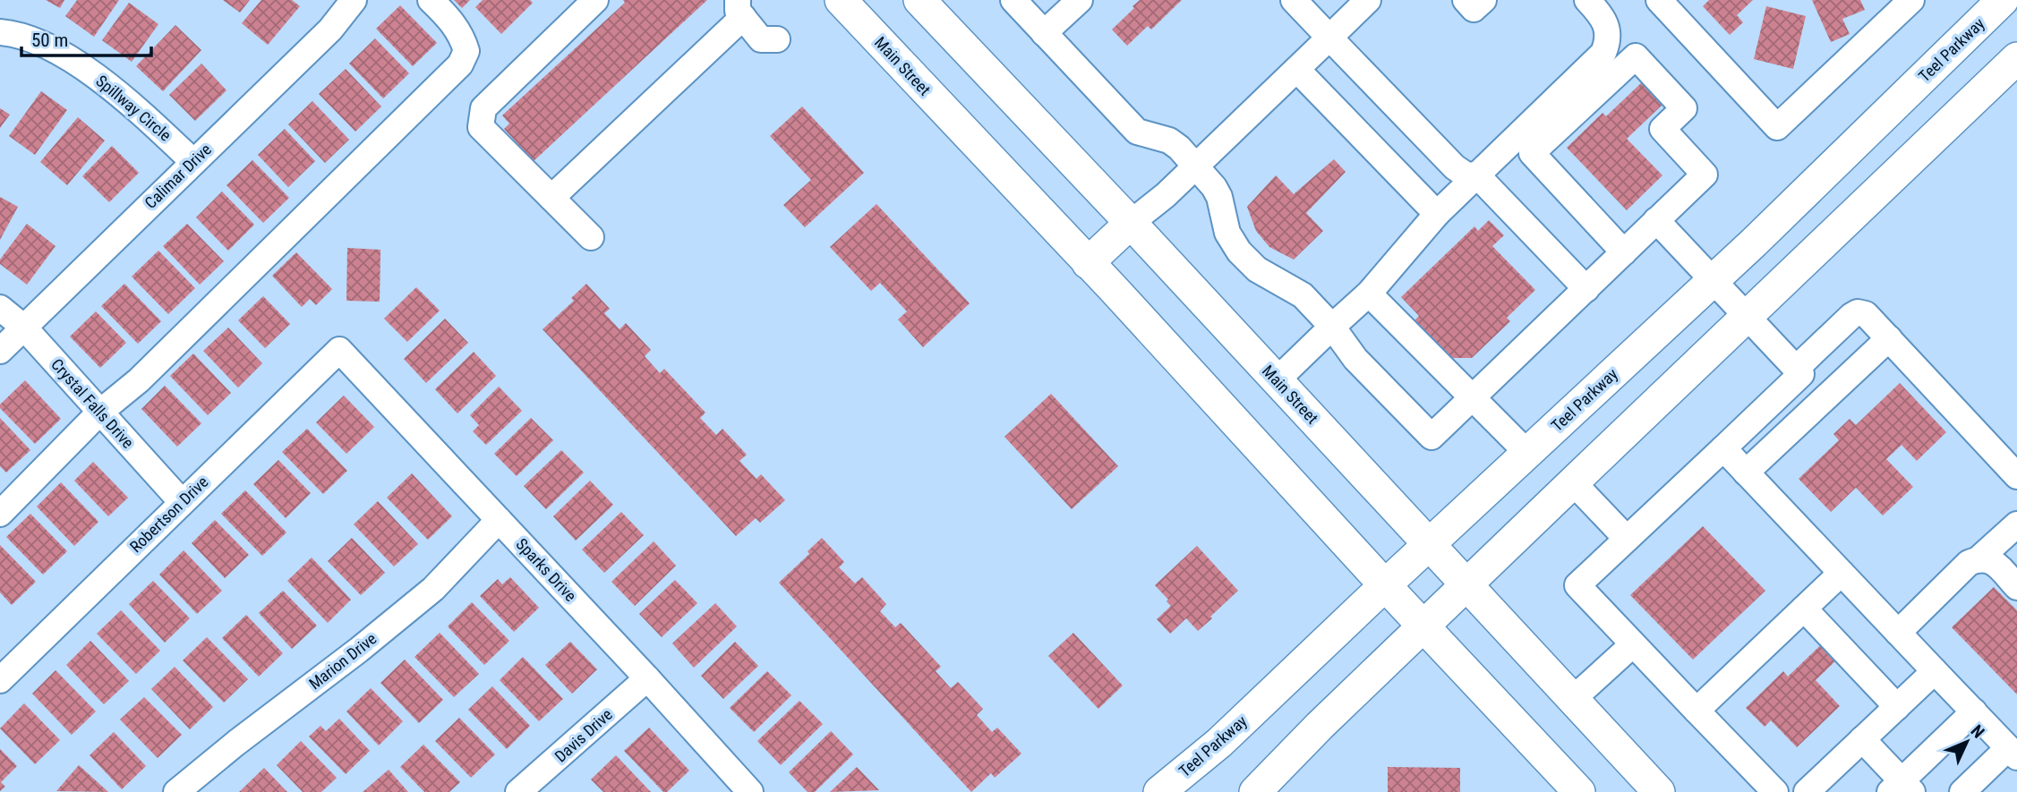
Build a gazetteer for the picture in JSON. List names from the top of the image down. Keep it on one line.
{"streets":{"main road":["Teel Parkway","Main Street"],"street":["Spillway Circle","Calimar Drive","Crystal Falls Drive","Robertson Drive","Sparks Drive","Marion Drive","Davis Drive"]},"crossings":[["Teel Parkway","Main Street"],["Spillway Circle","Calimar Drive"],["Calimar Drive","Crystal Falls Drive"],["Crystal Falls Drive","Robertson Drive"],["Robertson Drive","Sparks Drive"],["Sparks Drive","Marion Drive"],["Sparks Drive","Davis Drive"]],"scale_bar":"50 m","north":"top right"}
